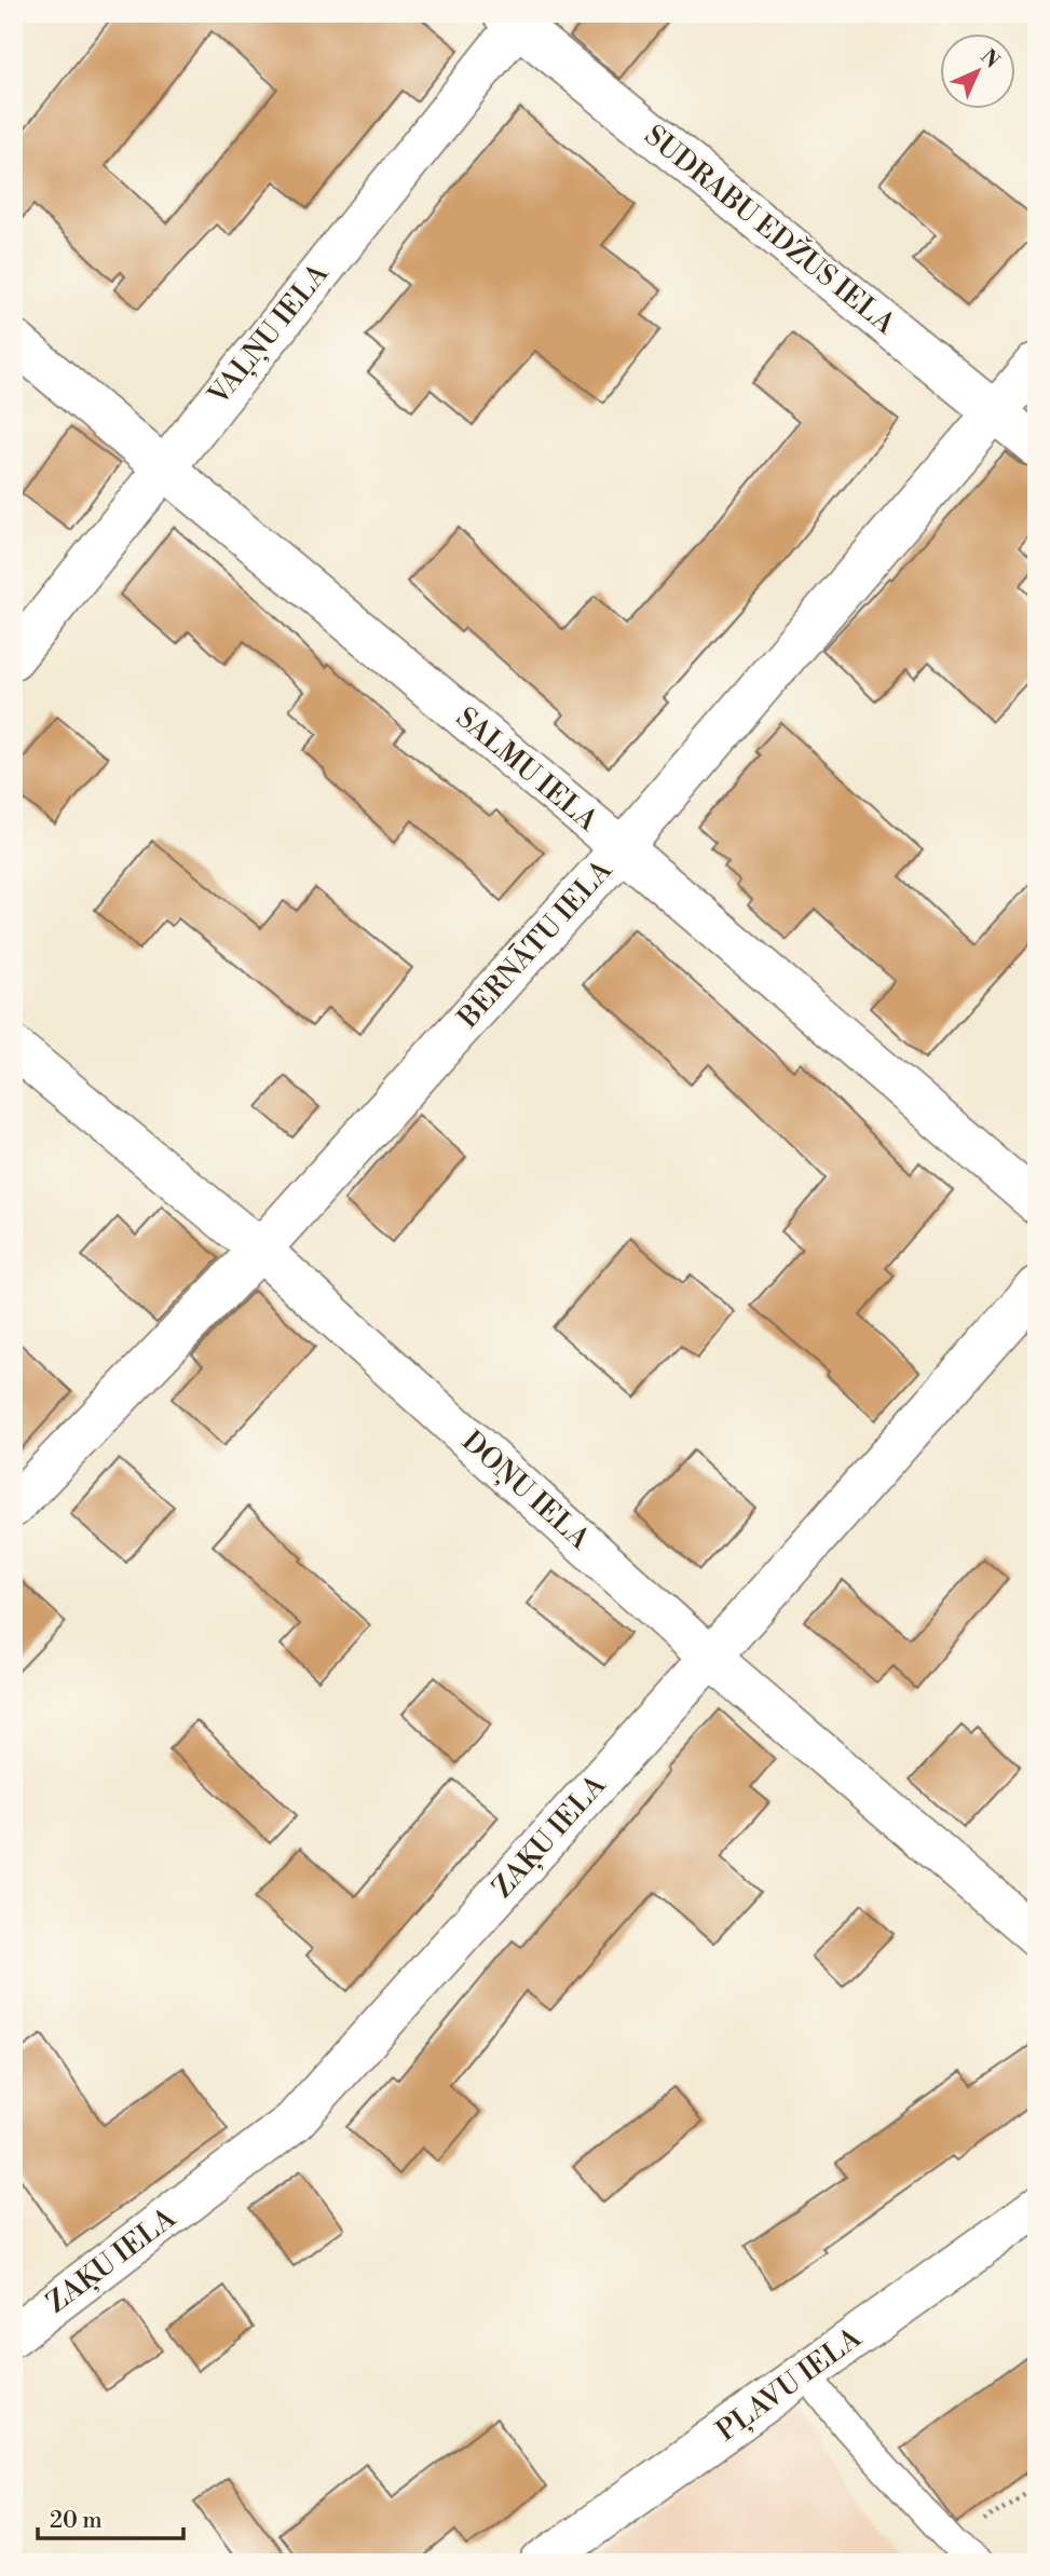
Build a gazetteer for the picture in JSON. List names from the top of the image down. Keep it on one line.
{"streets":{"street":["SUDRABU EDŽUS IELA","VAĻŅU IELA","SALMU IELA","BERNĀTU IELA","DOŅU IELA","ZAĶU IELA","PĻAVU IELA"]},"crossings":[["SUDRABU EDŽUS IELA","VAĻŅU IELA"],["SUDRABU EDŽUS IELA","BERNĀTU IELA"],["VAĻŅU IELA","SALMU IELA"],["SALMU IELA","BERNĀTU IELA"],["BERNĀTU IELA","DOŅU IELA"],["DOŅU IELA","ZAĶU IELA"]],"scale_bar":"20 m","north":"top right"}
